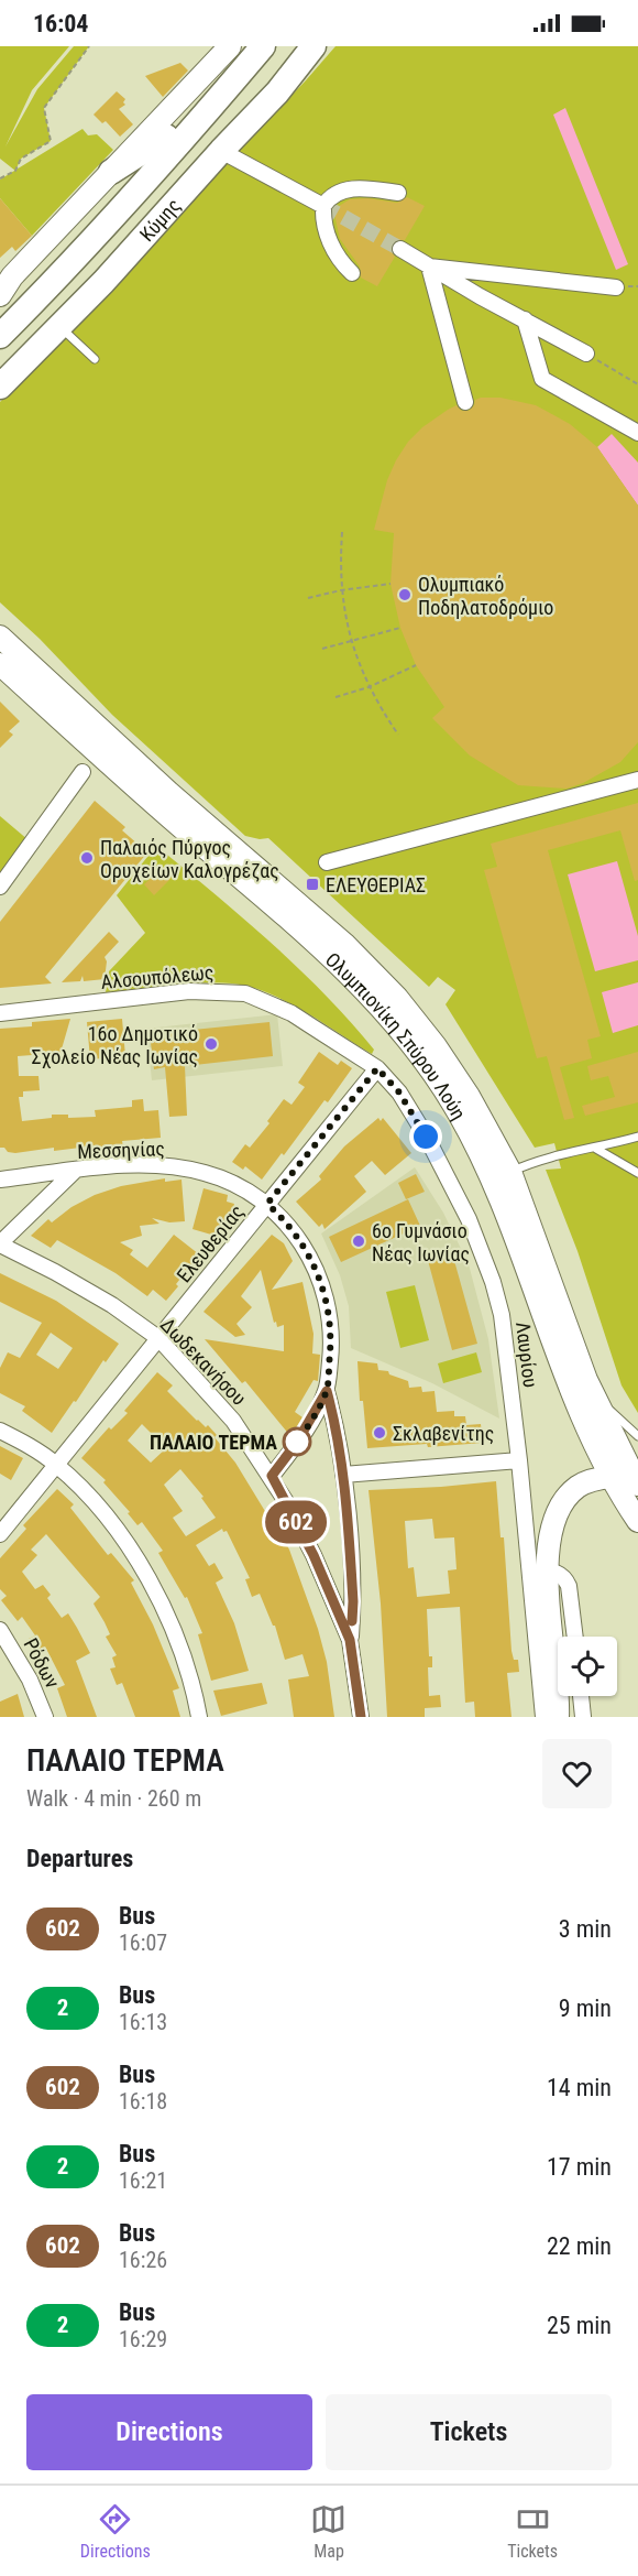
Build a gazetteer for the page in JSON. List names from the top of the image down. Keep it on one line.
{"streets":{"main road":["Κύμης","Ολυμπιονίκη Σπύρου Λούη"],"street":["Αλσουπόλεως","Μεσσηνίας","Ελευθερίας","Λαυρίου","Δωδεκανήσου","Ρόδων"]},"crossings":[["Αλσουπόλεως","Ελευθερίας"],["Αλσουπόλεως","Λαυρίου"],["Μεσσηνίας","Ελευθερίας"],["Μεσσηνίας","Δωδεκανήσου"],["Ελευθερίας","Λαυρίου"],["Ελευθερίας","Δωδεκανήσου"]],"places":{"other":["Ολυμπιακό Ποδηλατοδρόμιο","Παλαιός Πύργος Ορυχείων Καλογρέζας","16ο Δημοτικό Σχολείο Νέας Ιωνίας","6ο Γυμνάσιο Νέας Ιωνίας","Σκλαβενίτης","ΠΑΛΑΙΟ ΤΕΡΜΑ"],"transit":["ΕΛΕΥΘΕΡΙΑΣ"]},"lines":["bus line 602"],"page":{"status":"16:04","on_map":"602","heading":[["ΠΑΛΑΙΟ ΤΕΡΜΑ","Walk · 4 min · 260 m"],"Departures"],"list":[{"mark":"602","name":"Bus","note":"16:07","value":"3 min"},{"mark":"2","name":"Bus","note":"16:13","value":"9 min"},{"mark":"602","name":"Bus","note":"16:18","value":"14 min"},{"mark":"2","name":"Bus","note":"16:21","value":"17 min"},{"mark":"602","name":"Bus","note":"16:26","value":"22 min"},{"mark":"2","name":"Bus","note":"16:29","value":"25 min"}],"buttons":["Directions","Tickets"],"tabs":["Directions","Map","Tickets"]}}
